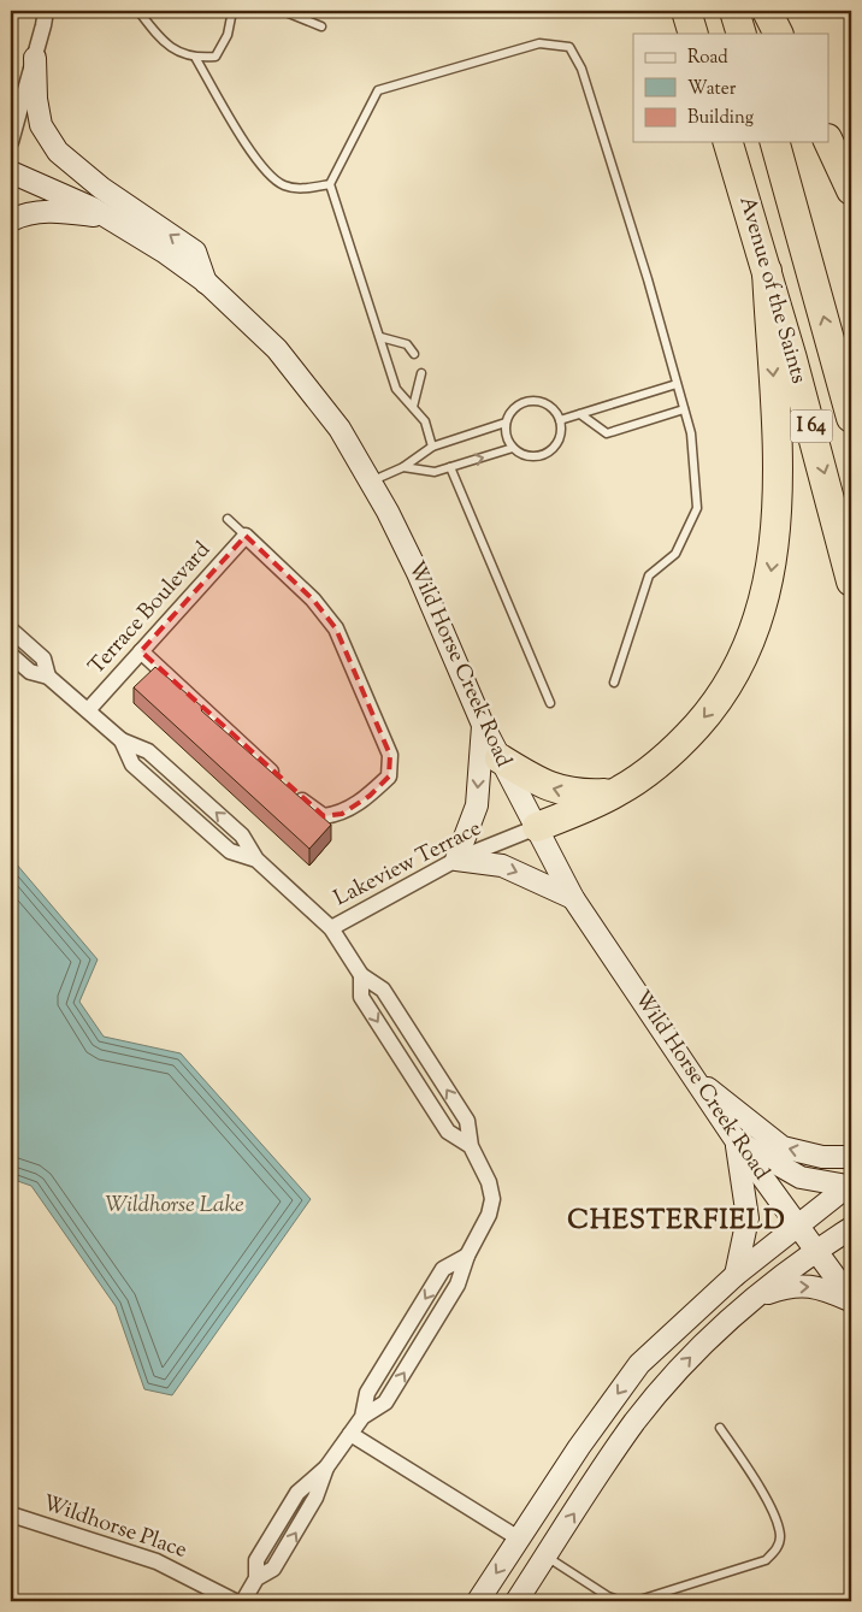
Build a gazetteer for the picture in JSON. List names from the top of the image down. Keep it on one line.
{"streets":{"highway":["Avenue of the Saints","I 64"],"main road":["Wild Horse Creek Road"],"street":["Terrace Boulevard","Lakeview Terrace","Wildhorse Place"]},"crossings":[["Wild Horse Creek Road","Lakeview Terrace"]],"districts":["CHESTERFIELD"],"water":["Wildhorse Lake"],"legend":["Road","Water","Building"]}
